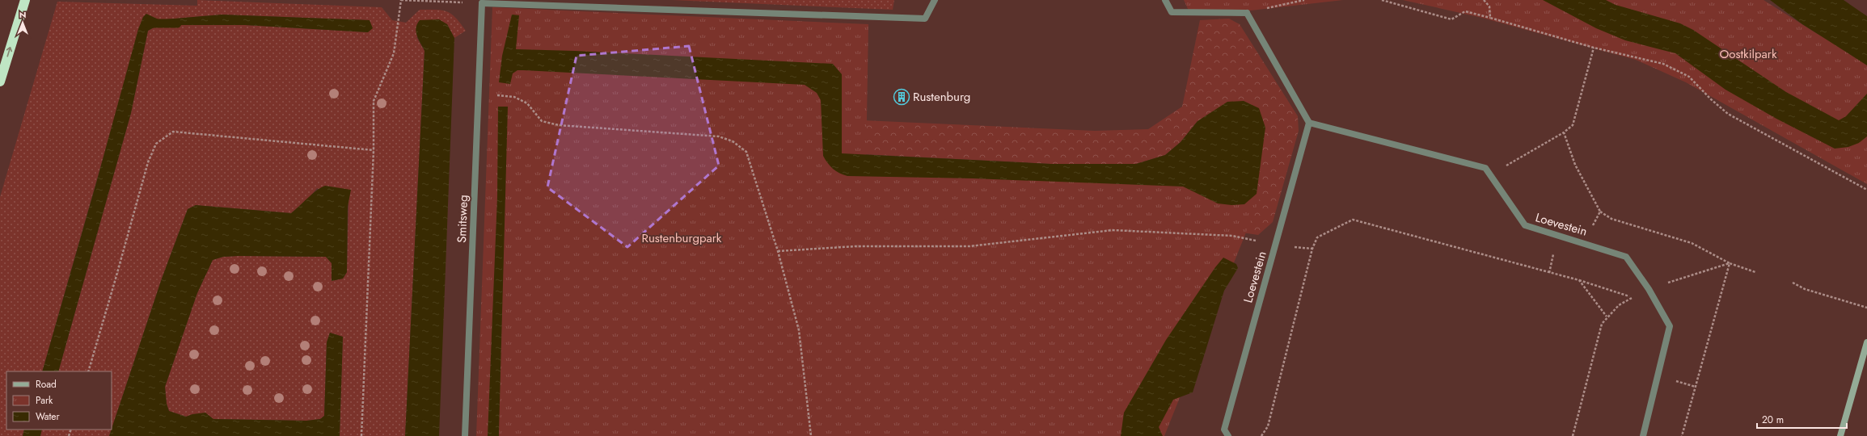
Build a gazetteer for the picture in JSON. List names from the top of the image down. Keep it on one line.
{"streets":{"street":["Smitsweg","Loevestein"]},"parks":["Oostkilpark","Rustenburgpark"],"places":{"building":["Rustenburg"]},"legend":["Road","Park","Water"],"scale_bar":"20 m","north":"top"}
